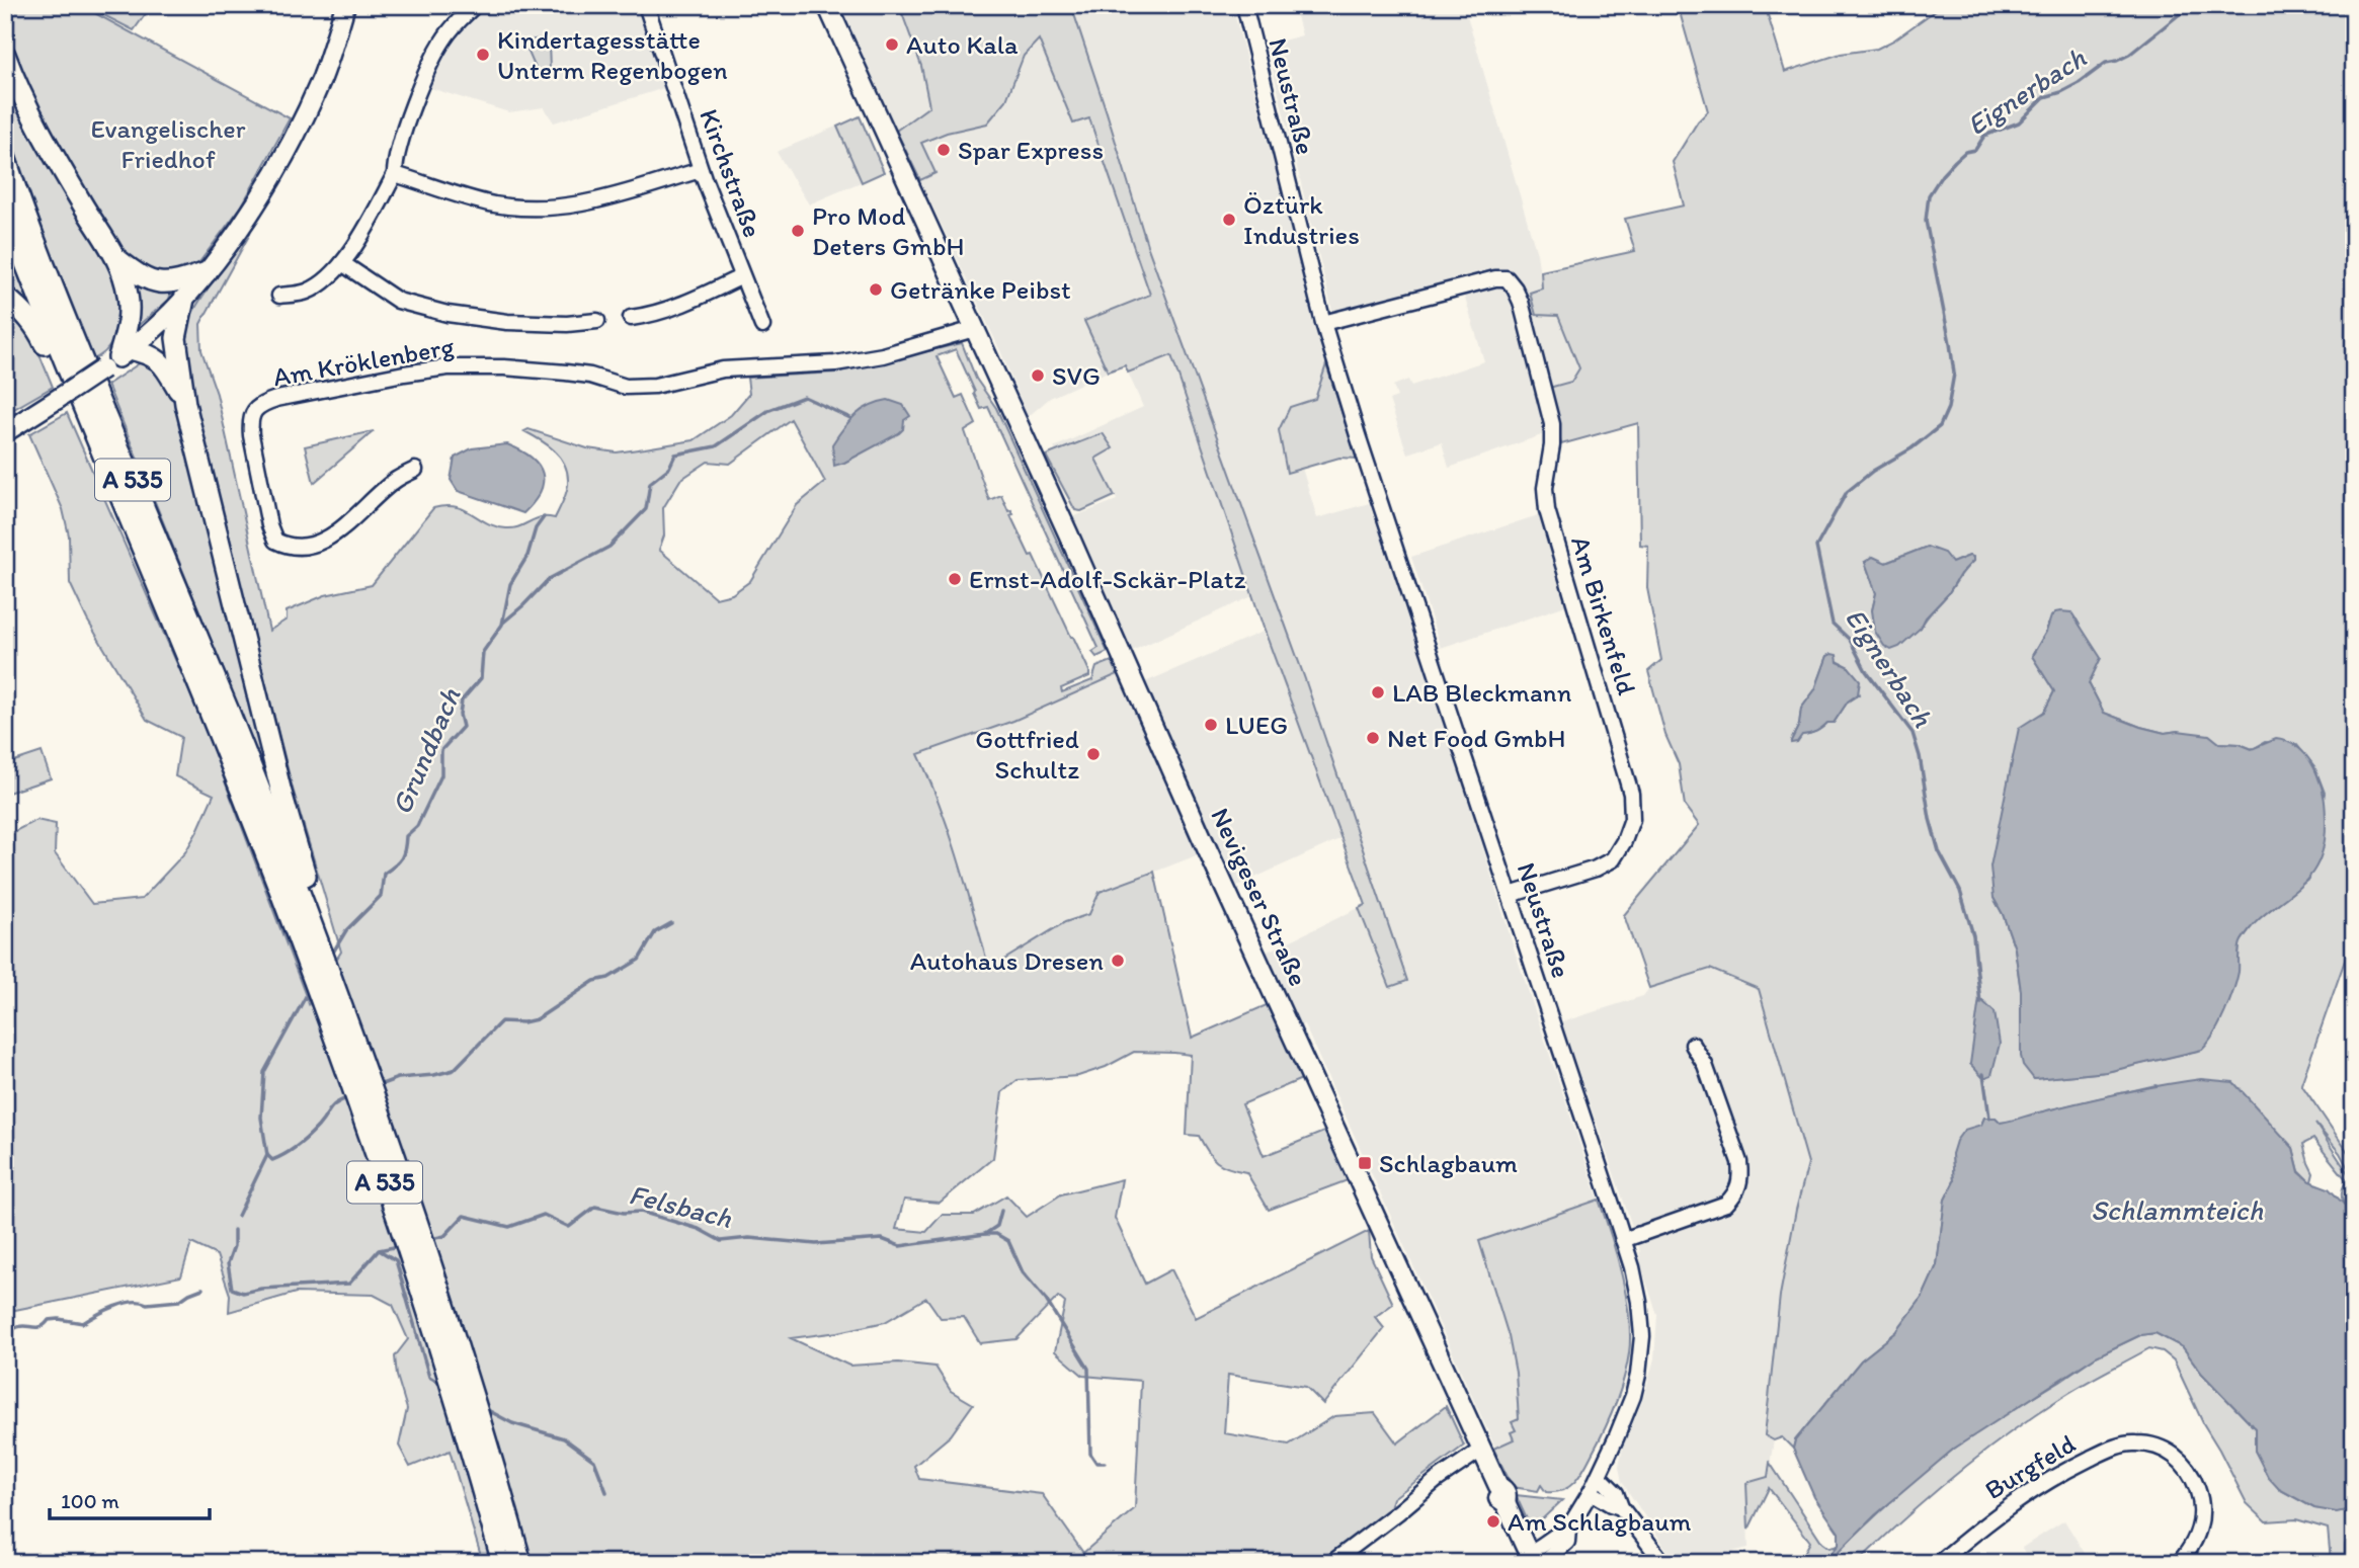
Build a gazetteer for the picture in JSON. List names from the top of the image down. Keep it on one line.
{"streets":{"highway":["A 535"],"main road":["Nevigeser Straße"],"street":["Neustraße","Kirchstraße","Am Kröklenberg","Am Birkenfeld","Burgfeld"]},"crossings":[["Neustraße","Am Birkenfeld"],["Neustraße","Nevigeser Straße"],["Am Kröklenberg","Nevigeser Straße"]],"water":["Eignerbach","Grundbach","Felsbach","Schlammteich"],"parks":["Evangelischer Friedhof"],"places":{"other":["Auto Kala","Kindertagesstätte Unterm Regenbogen","Spar Express","Öztürk Industries","Pro Mod Deters GmbH","Getränke Peibst","SVG","Ernst-Adolf-Sckär-Platz","LAB Bleckmann","LUEG","Net Food GmbH","Gottfried Schultz","Autohaus Dresen","Am Schlagbaum"],"transit":["Schlagbaum"]},"scale_bar":"100 m"}
